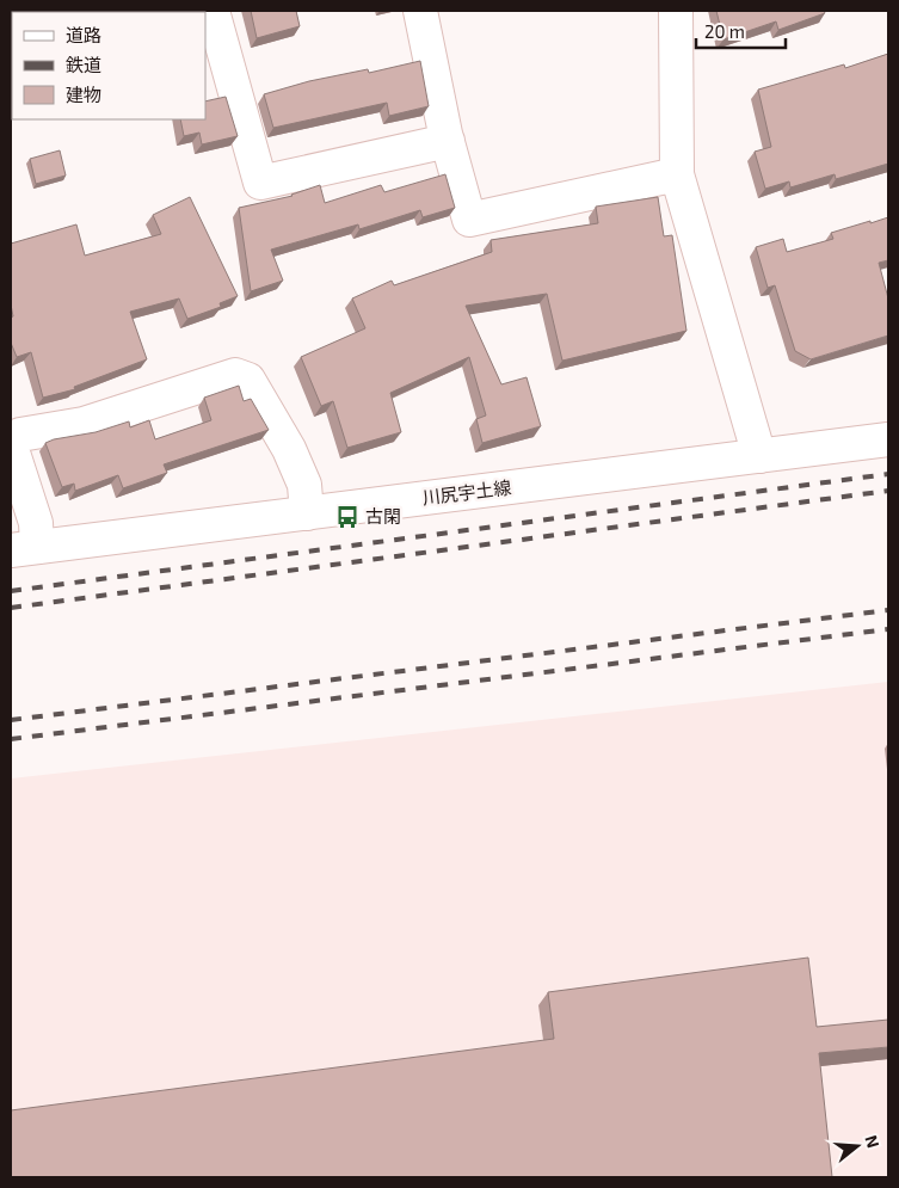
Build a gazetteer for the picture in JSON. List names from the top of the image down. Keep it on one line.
{"streets":{"street":["川尻宇土線"]},"places":{"bus stop":["古閑"]},"legend":["道路","鉄道","建物"],"scale_bar":"20 m","north":"right"}
